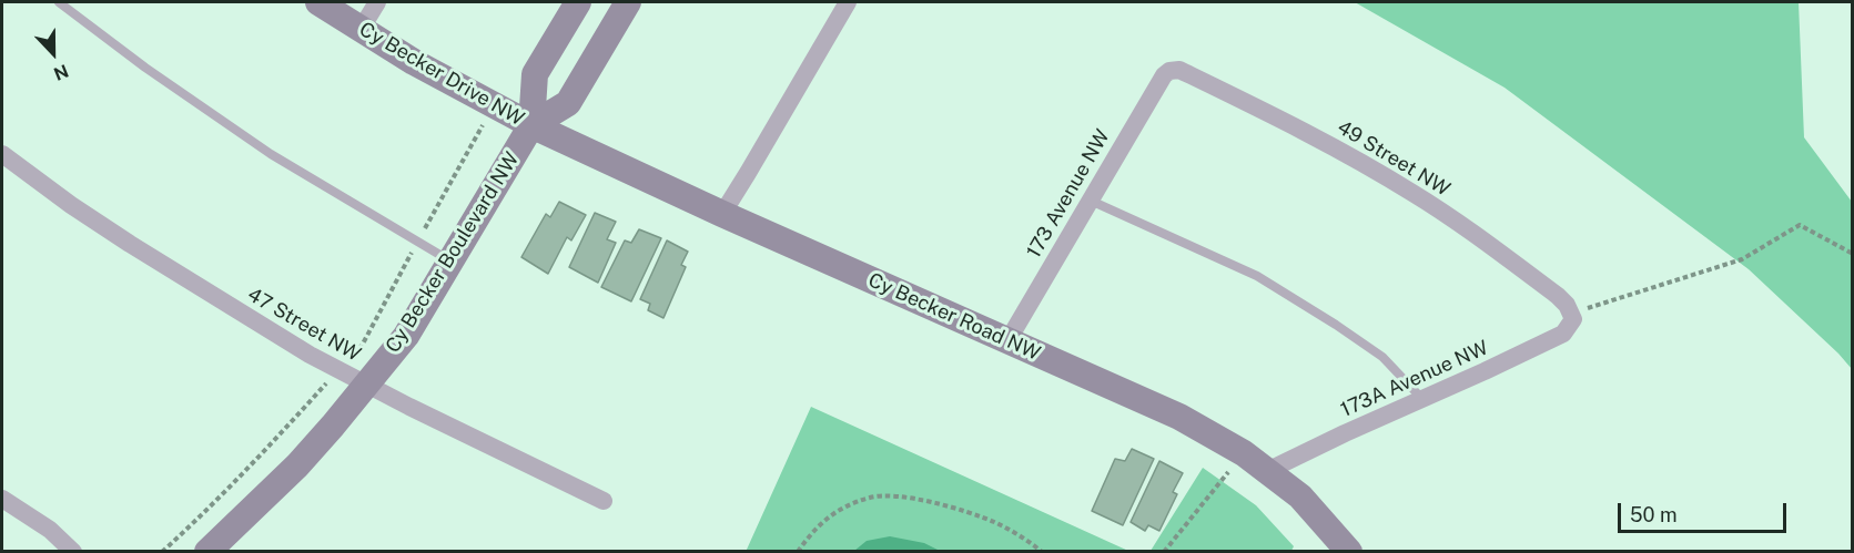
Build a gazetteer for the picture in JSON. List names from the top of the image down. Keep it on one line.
{"streets":{"street":["Cy Becker Drive NW","49 Street NW","173 Avenue NW","Cy Becker Boulevard NW","Cy Becker Road NW","47 Street NW","173A Avenue NW"]},"crossings":[["Cy Becker Drive NW","Cy Becker Boulevard NW"],["Cy Becker Drive NW","Cy Becker Road NW"],["49 Street NW","173 Avenue NW"],["49 Street NW","173A Avenue NW"],["173 Avenue NW","Cy Becker Road NW"],["Cy Becker Boulevard NW","Cy Becker Road NW"],["Cy Becker Boulevard NW","47 Street NW"],["Cy Becker Road NW","173A Avenue NW"]],"scale_bar":"50 m","north":"bottom"}
